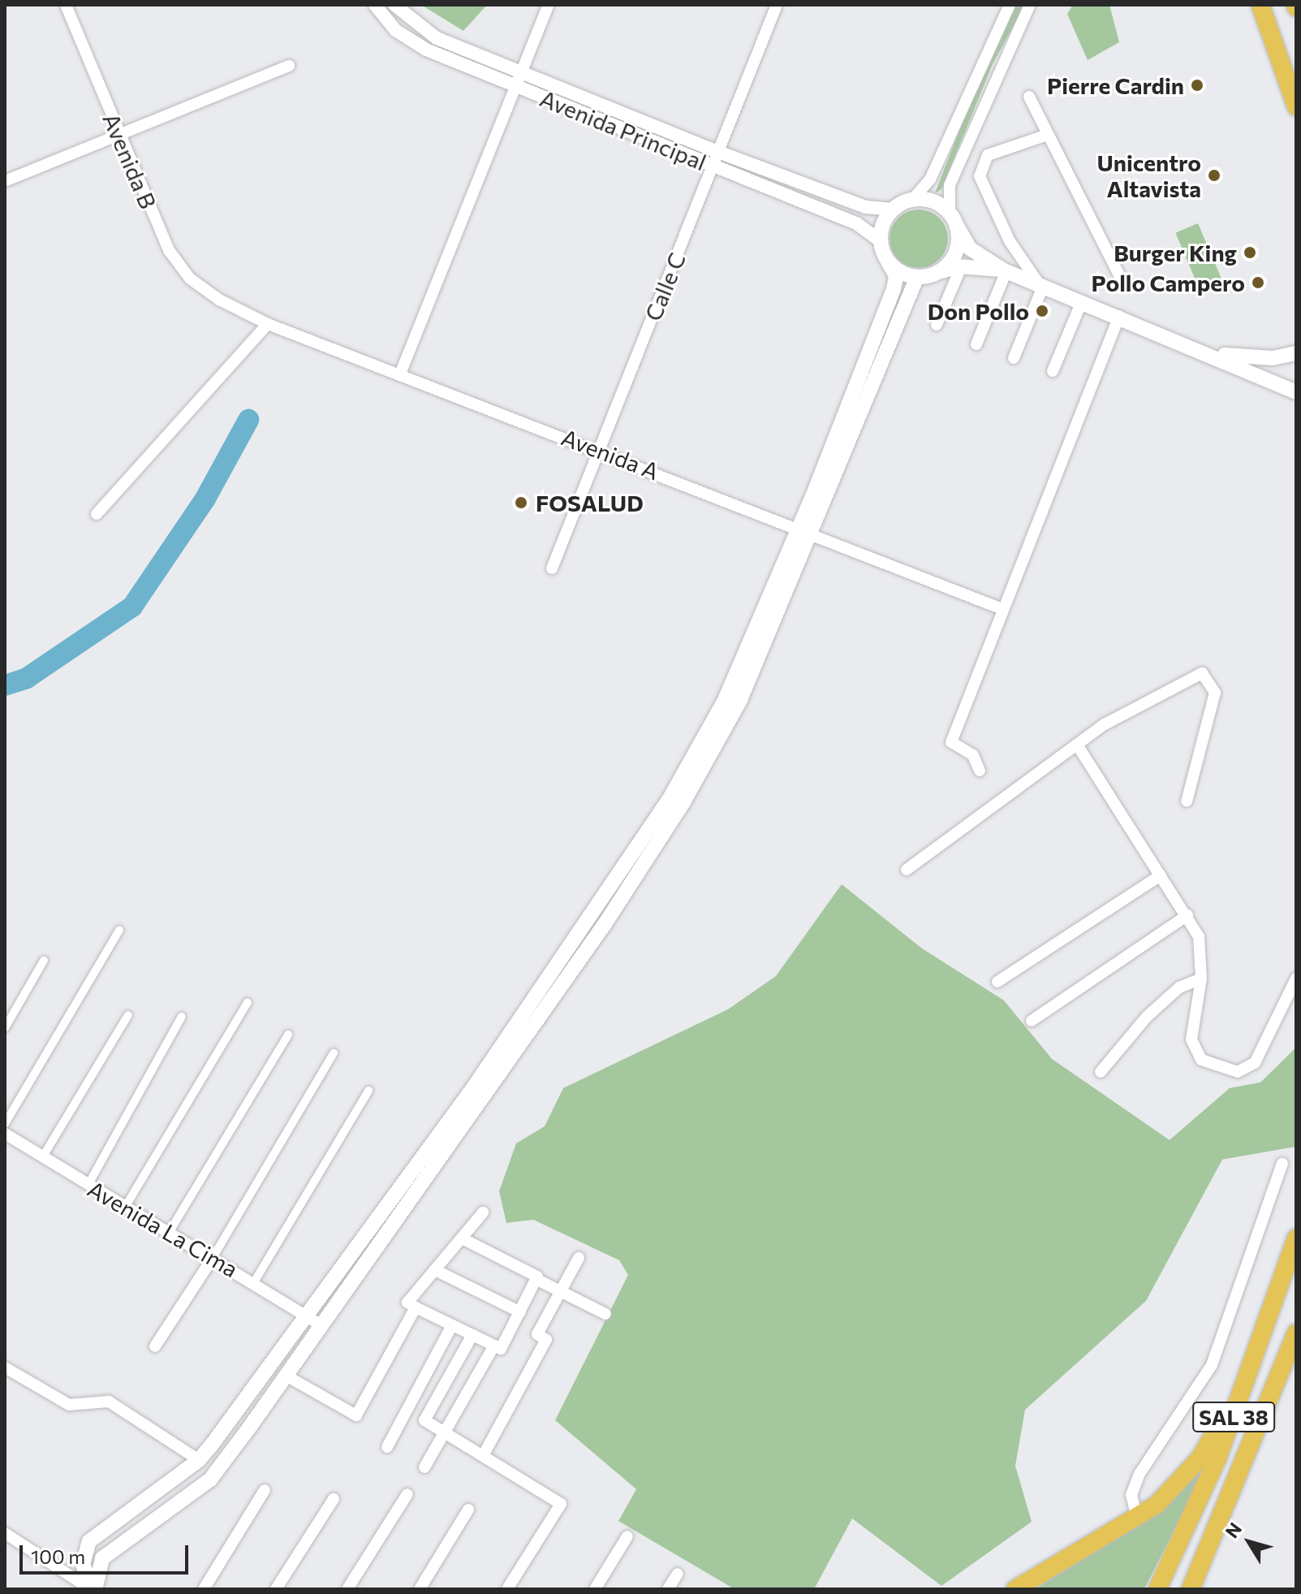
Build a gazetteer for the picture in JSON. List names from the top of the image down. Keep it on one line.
{"streets":{"highway":["SAL 38"],"street":["Avenida Principal","Avenida B","Calle C","Avenida A","Avenida La Cima"]},"crossings":[["Avenida Principal","Calle C"],["Avenida B","Avenida A"],["Calle C","Avenida A"]],"places":["Pierre Cardin","Unicentro Altavista","Burger King","Pollo Campero","Don Pollo","FOSALUD"],"scale_bar":"100 m","north":"top left"}
